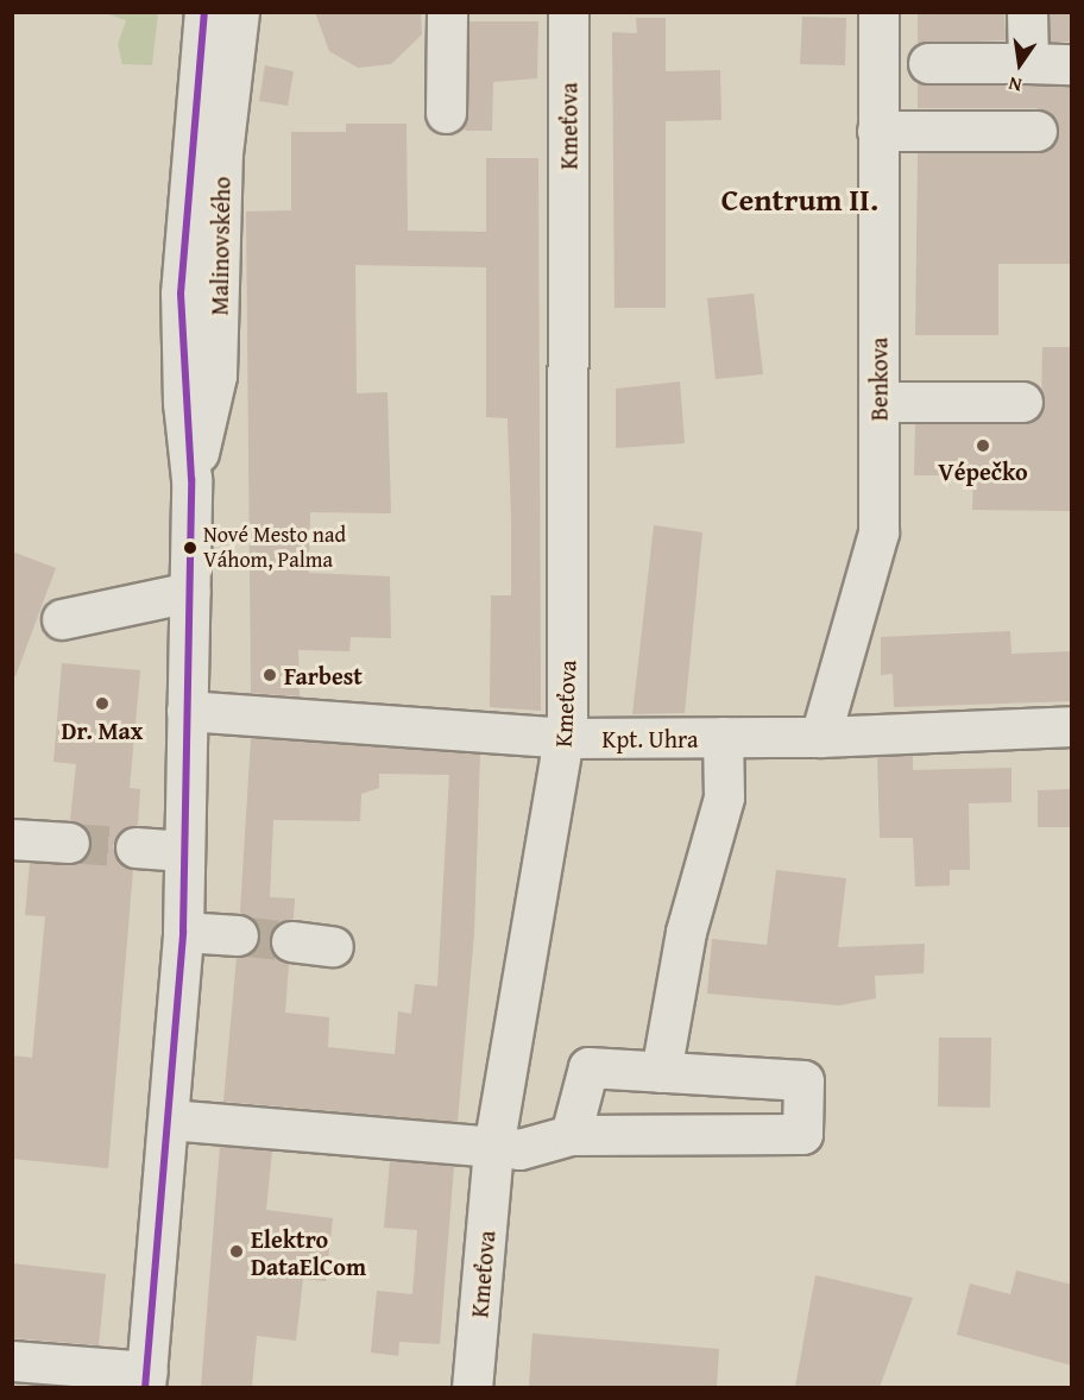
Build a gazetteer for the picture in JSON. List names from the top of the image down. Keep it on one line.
{"streets":{"street":["Kmeťova","Malinovského","Benkova","Kpt. Uhra"]},"crossings":[["Kmeťova","Kpt. Uhra"],["Malinovského","Kpt. Uhra"],["Benkova","Kpt. Uhra"]],"districts":["Centrum II."],"places":["Vépečko","Nové Mesto nad Váhom, Palma","Farbest","Dr. Max","Elektro DataElCom"],"north":"bottom"}
